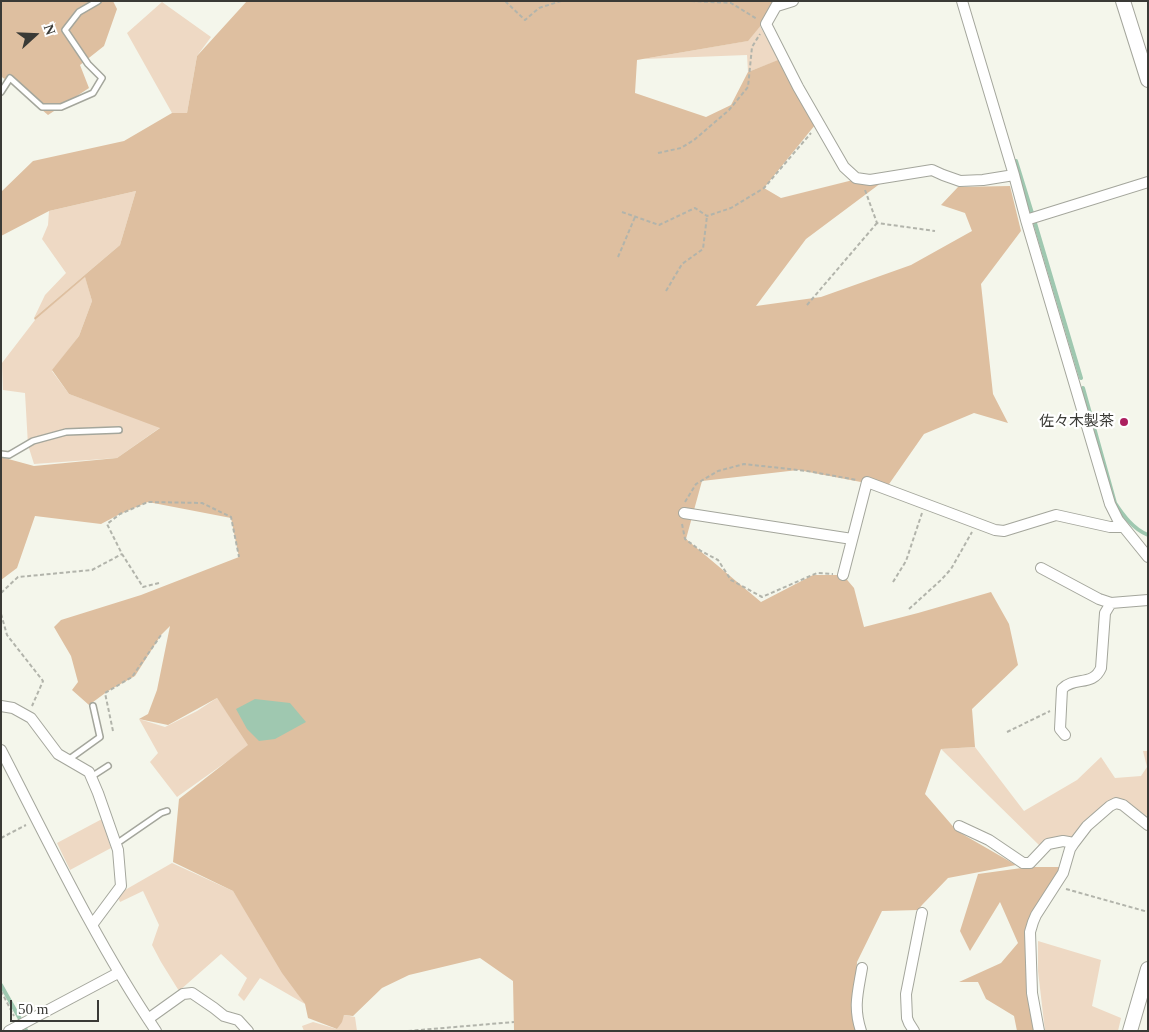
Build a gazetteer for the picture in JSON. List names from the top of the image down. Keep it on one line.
{"places":["佐々木製茶"],"scale_bar":"50 m","north":"right"}
